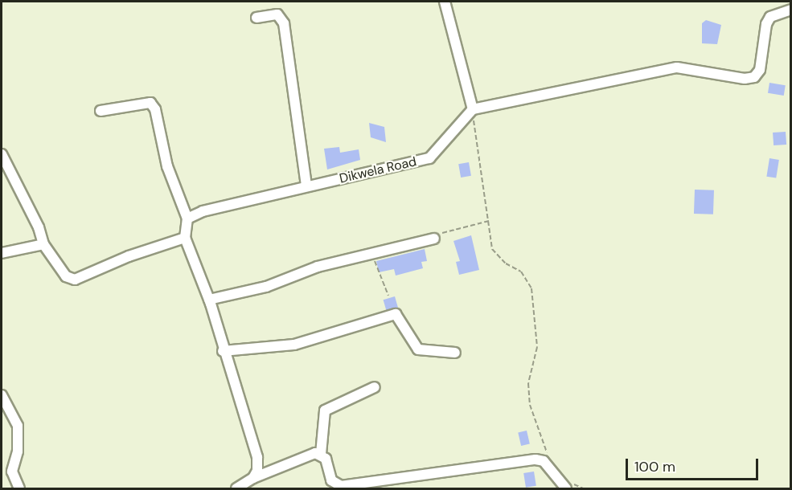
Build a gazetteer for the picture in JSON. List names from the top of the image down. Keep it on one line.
{"streets":{"street":["Dikwela Road"]},"scale_bar":"100 m"}
